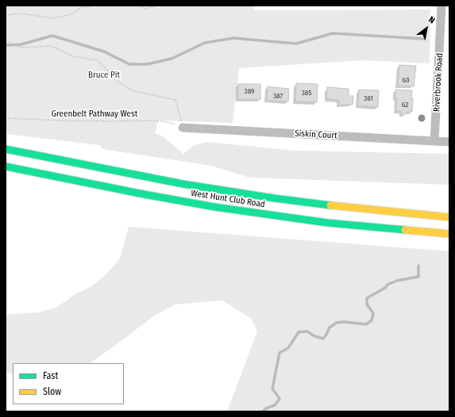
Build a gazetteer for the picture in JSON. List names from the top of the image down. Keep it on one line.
{"streets":{"main road":["West Hunt Club Road"],"street":["Riverbrook Road","Siskin Court"],"path":["Greenbelt Pathway West"]},"crossings":[["Riverbrook Road","Siskin Court"],["Greenbelt Pathway West","Siskin Court"]],"parks":["Bruce Pit"],"house_numbers":["60","389","385","387","381","62"],"legend":["Fast","Slow"],"north":"top right"}
